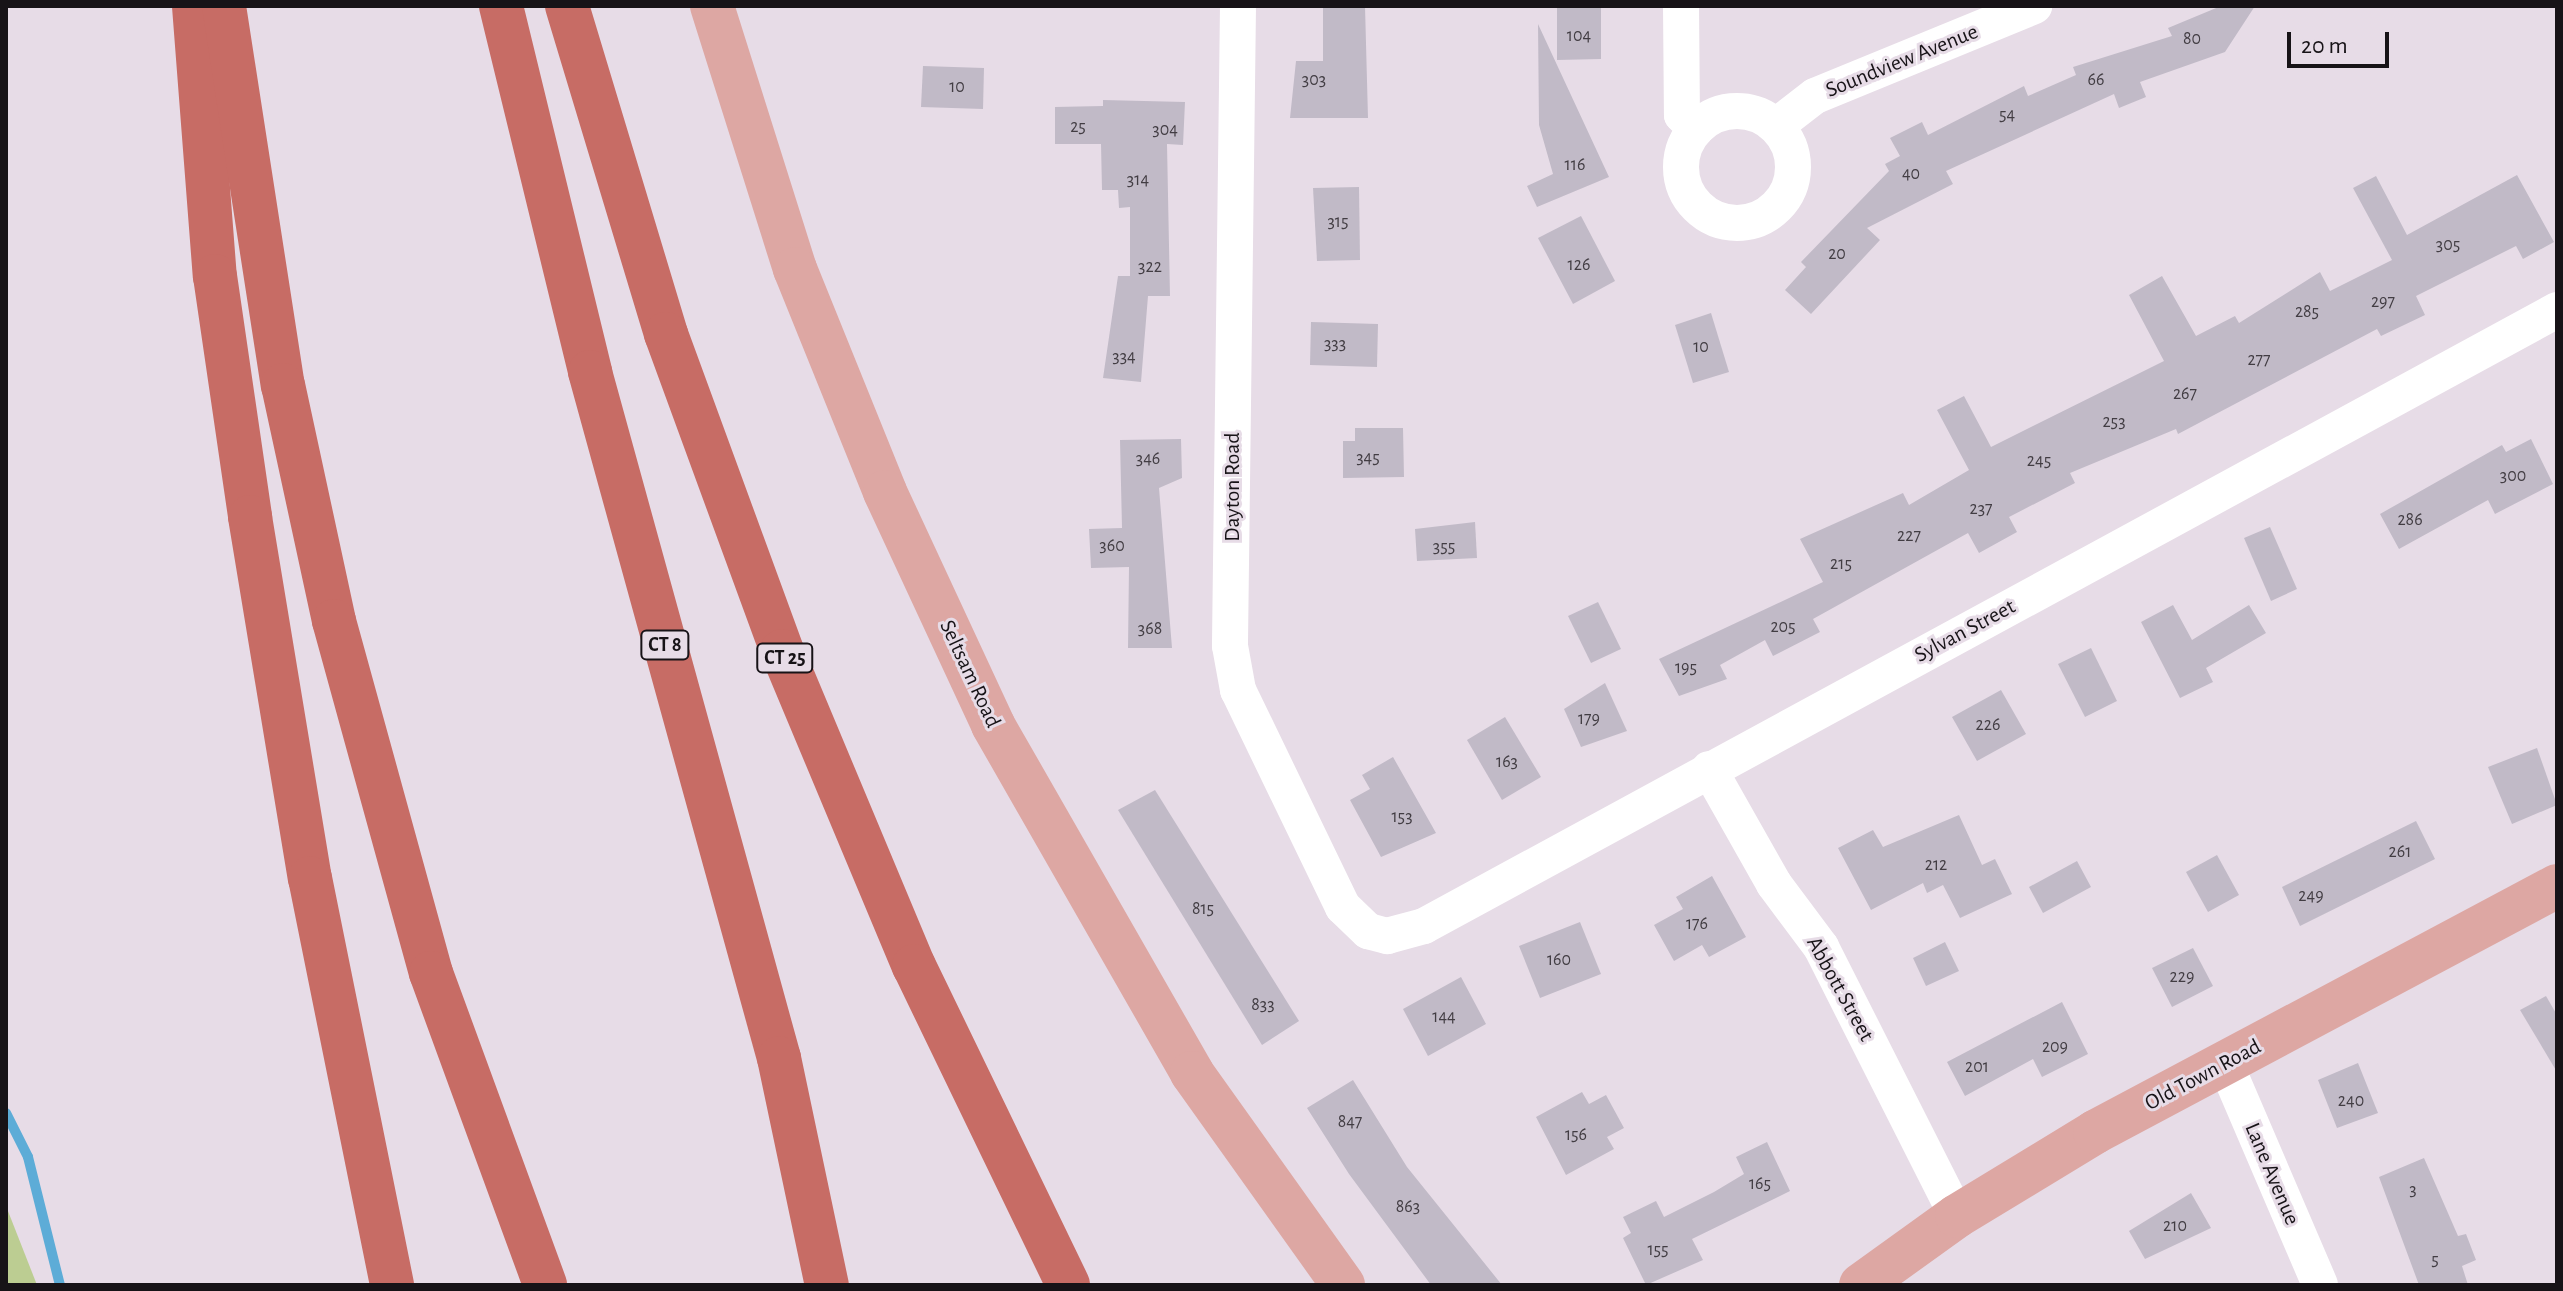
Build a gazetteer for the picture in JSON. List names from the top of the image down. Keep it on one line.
{"streets":{"highway":["CT 8","CT 25"],"main road":["Seltsam Road","Old Town Road"],"street":["Soundview Avenue","Dayton Road","Sylvan Street","Abbott Street","Lane Avenue"]},"crossings":[["Dayton Road","Sylvan Street"],["Sylvan Street","Abbott Street"],["Abbott Street","Old Town Road"],["Old Town Road","Lane Avenue"]],"house_numbers":["104","80","303","66","10","54","25","304","116","40","314","315","305","20","126","322","297","285","333","10","334","277","267","253","345","346","245","300","237","286","227","360","355","215","205","368","195","179","226","163","153","261","212","249","815","176","160","229","833","144","209","201","240","847","156","165","3","863","210","155","5"],"scale_bar":"20 m"}
